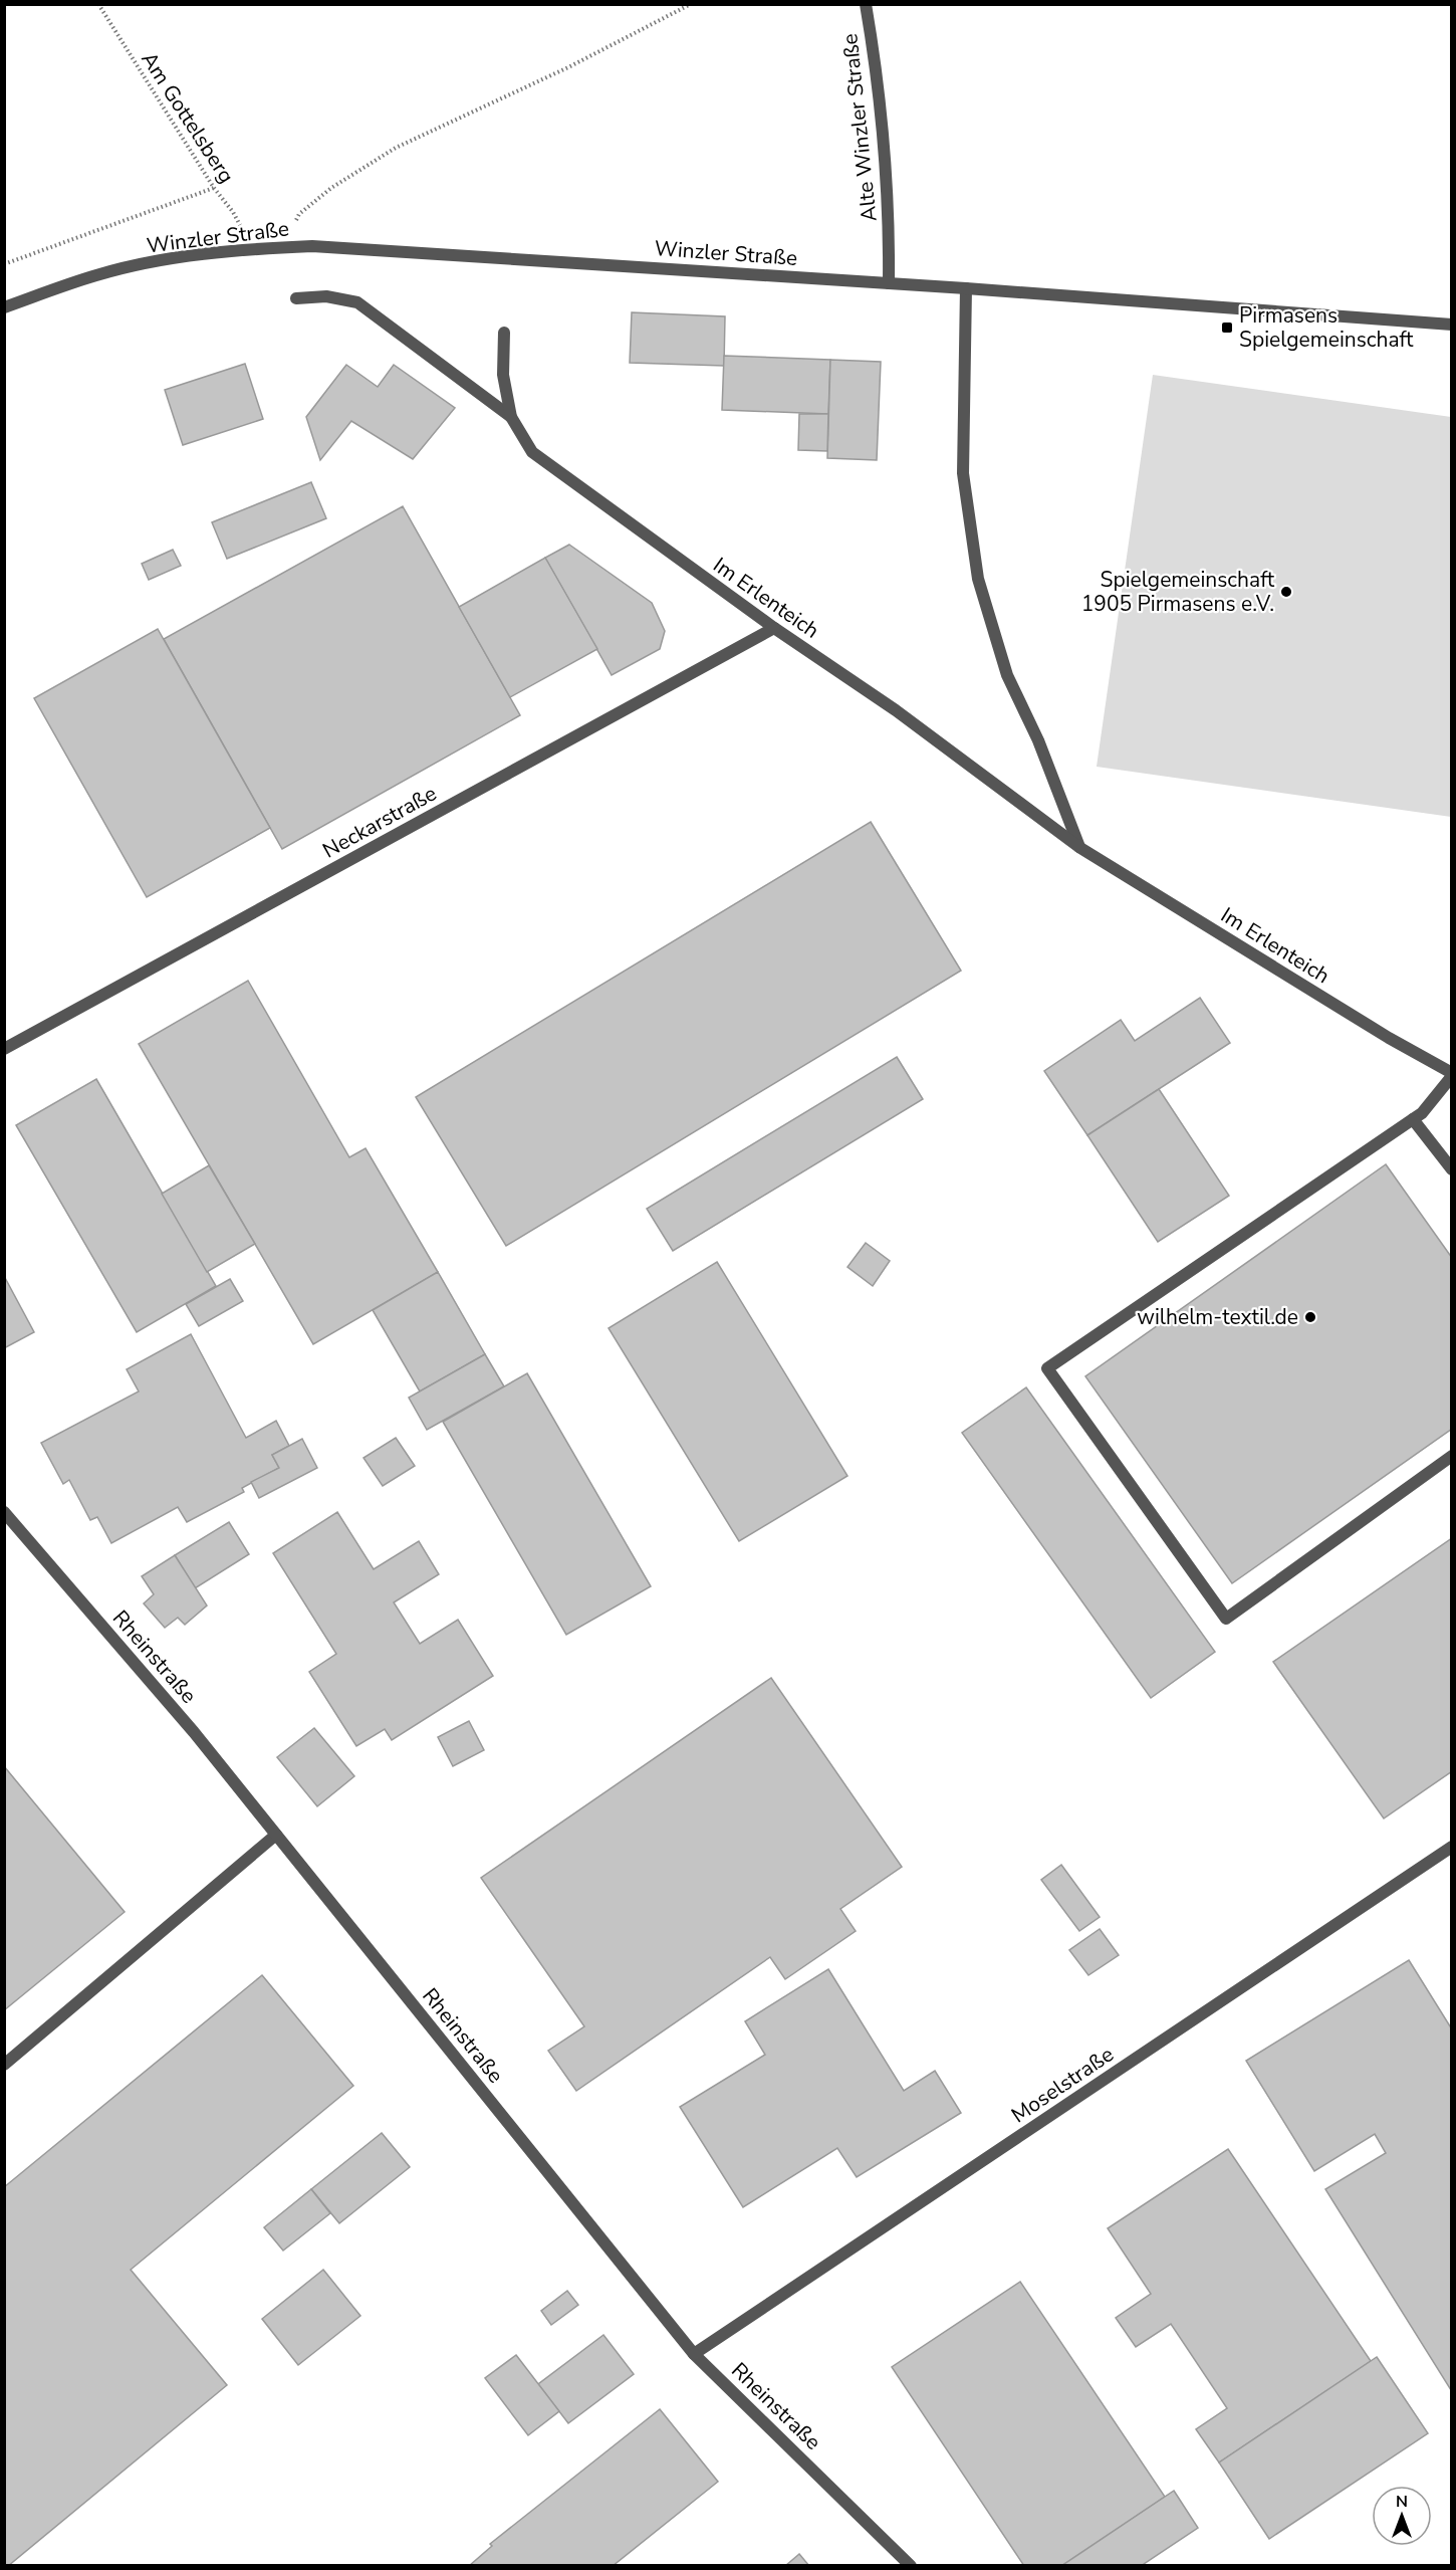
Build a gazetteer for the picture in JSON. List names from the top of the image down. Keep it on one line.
{"streets":{"street":["Alte Winzler Straße","Winzler Straße","Im Erlenteich","Neckarstraße","Rheinstraße","Moselstraße"],"path":["Am Gottelsberg"]},"crossings":[["Am Gottelsberg","Winzler Straße"],["Alte Winzler Straße","Winzler Straße"],["Im Erlenteich","Neckarstraße"],["Rheinstraße","Moselstraße"]],"places":{"transit":["Pirmasens Spielgemeinschaft"],"other":["Spielgemeinschaft 1905 Pirmasens e.V.","wilhelm-textil.de"]},"north":"top"}
